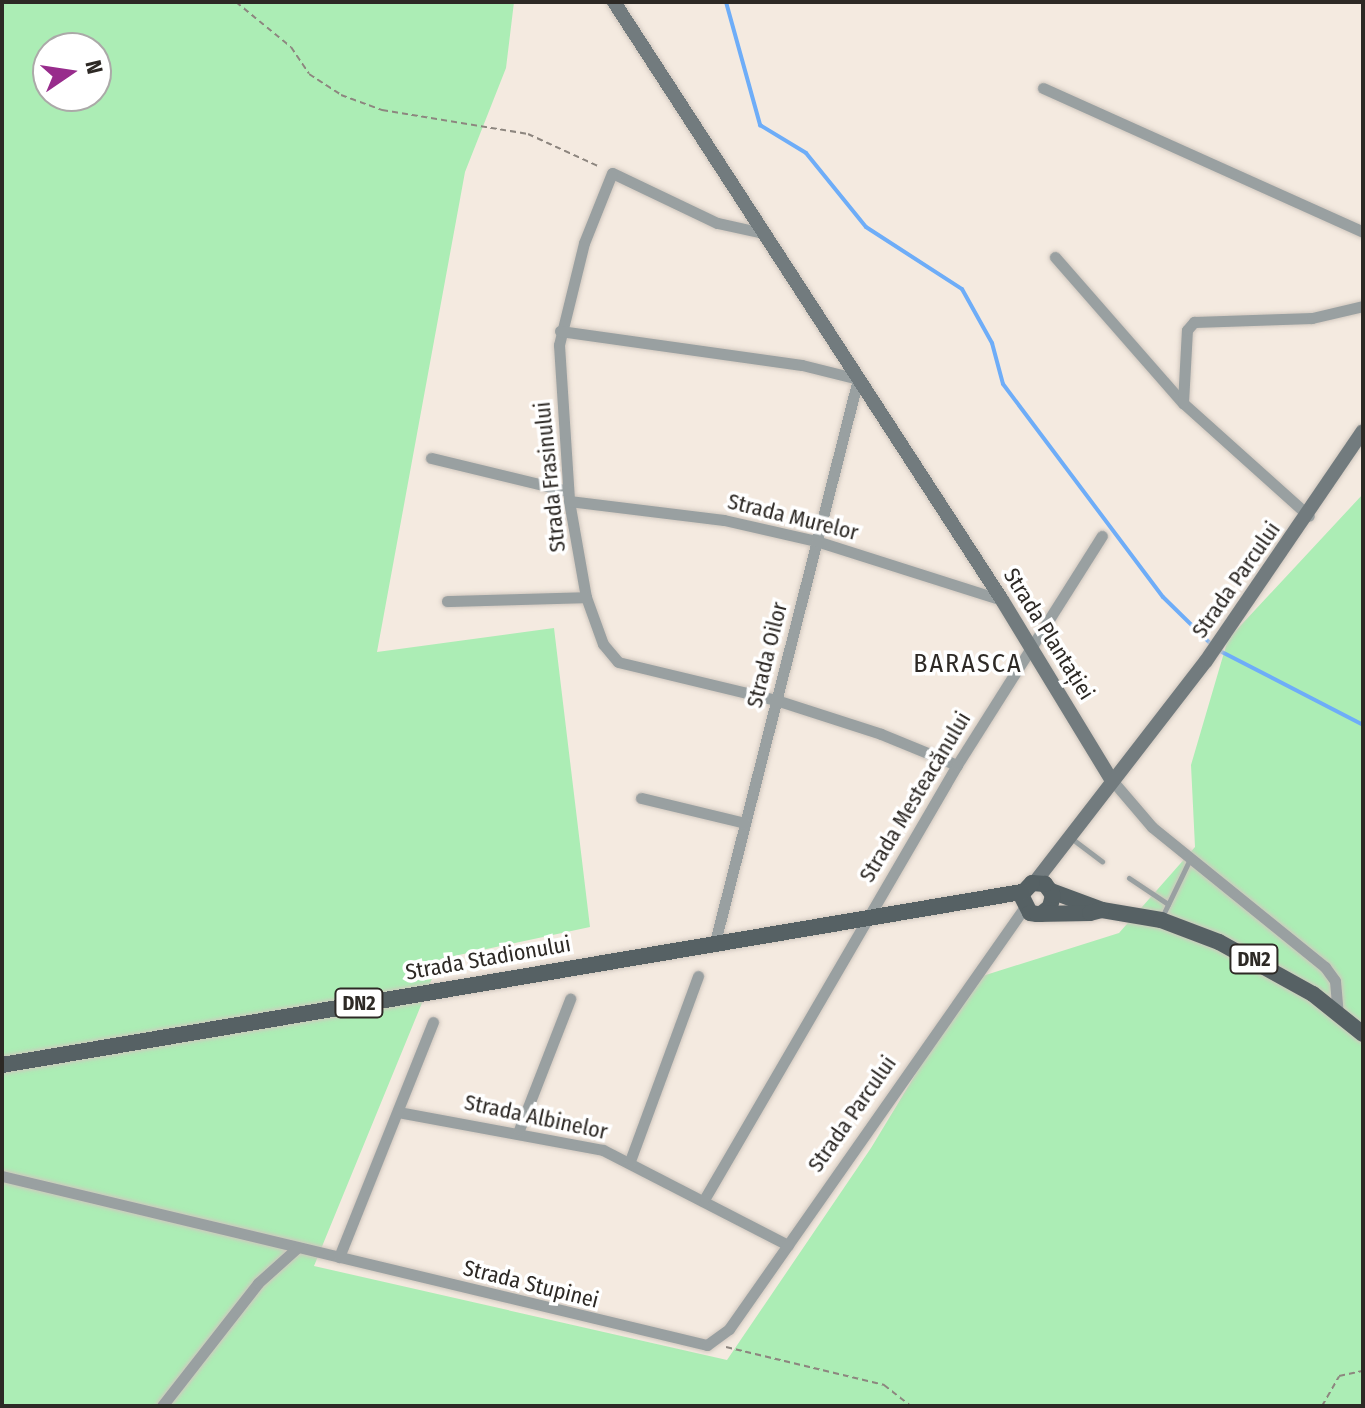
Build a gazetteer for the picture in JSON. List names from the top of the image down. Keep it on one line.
{"streets":{"main road":["Strada Parcului","Strada Plantației","Strada Stadionului","DN2"],"street":["Strada Frasinului","Strada Murelor","Strada Oilor","Strada Mesteacănului","Strada Albinelor","Strada Stupinei"]},"crossings":[["Strada Frasinului","Strada Murelor"],["Strada Frasinului","Strada Oilor"],["Strada Frasinului","Strada Mesteacănului"],["Strada Murelor","Strada Plantației"],["Strada Murelor","Strada Oilor"],["Strada Parcului","Strada Plantației"],["Strada Parcului","Strada Stadionului"],["Strada Parcului","DN2"],["Strada Parcului","Strada Albinelor"],["Strada Parcului","Strada Stupinei"],["Strada Plantației","Strada Oilor"],["Strada Plantației","Strada Mesteacănului"],["Strada Plantației","DN2"],["Strada Oilor","Strada Stadionului"],["Strada Mesteacănului","Strada Stadionului"],["Strada Mesteacănului","Strada Albinelor"],["Strada Stadionului","DN2"]],"districts":["BARASCA"],"north":"right"}
